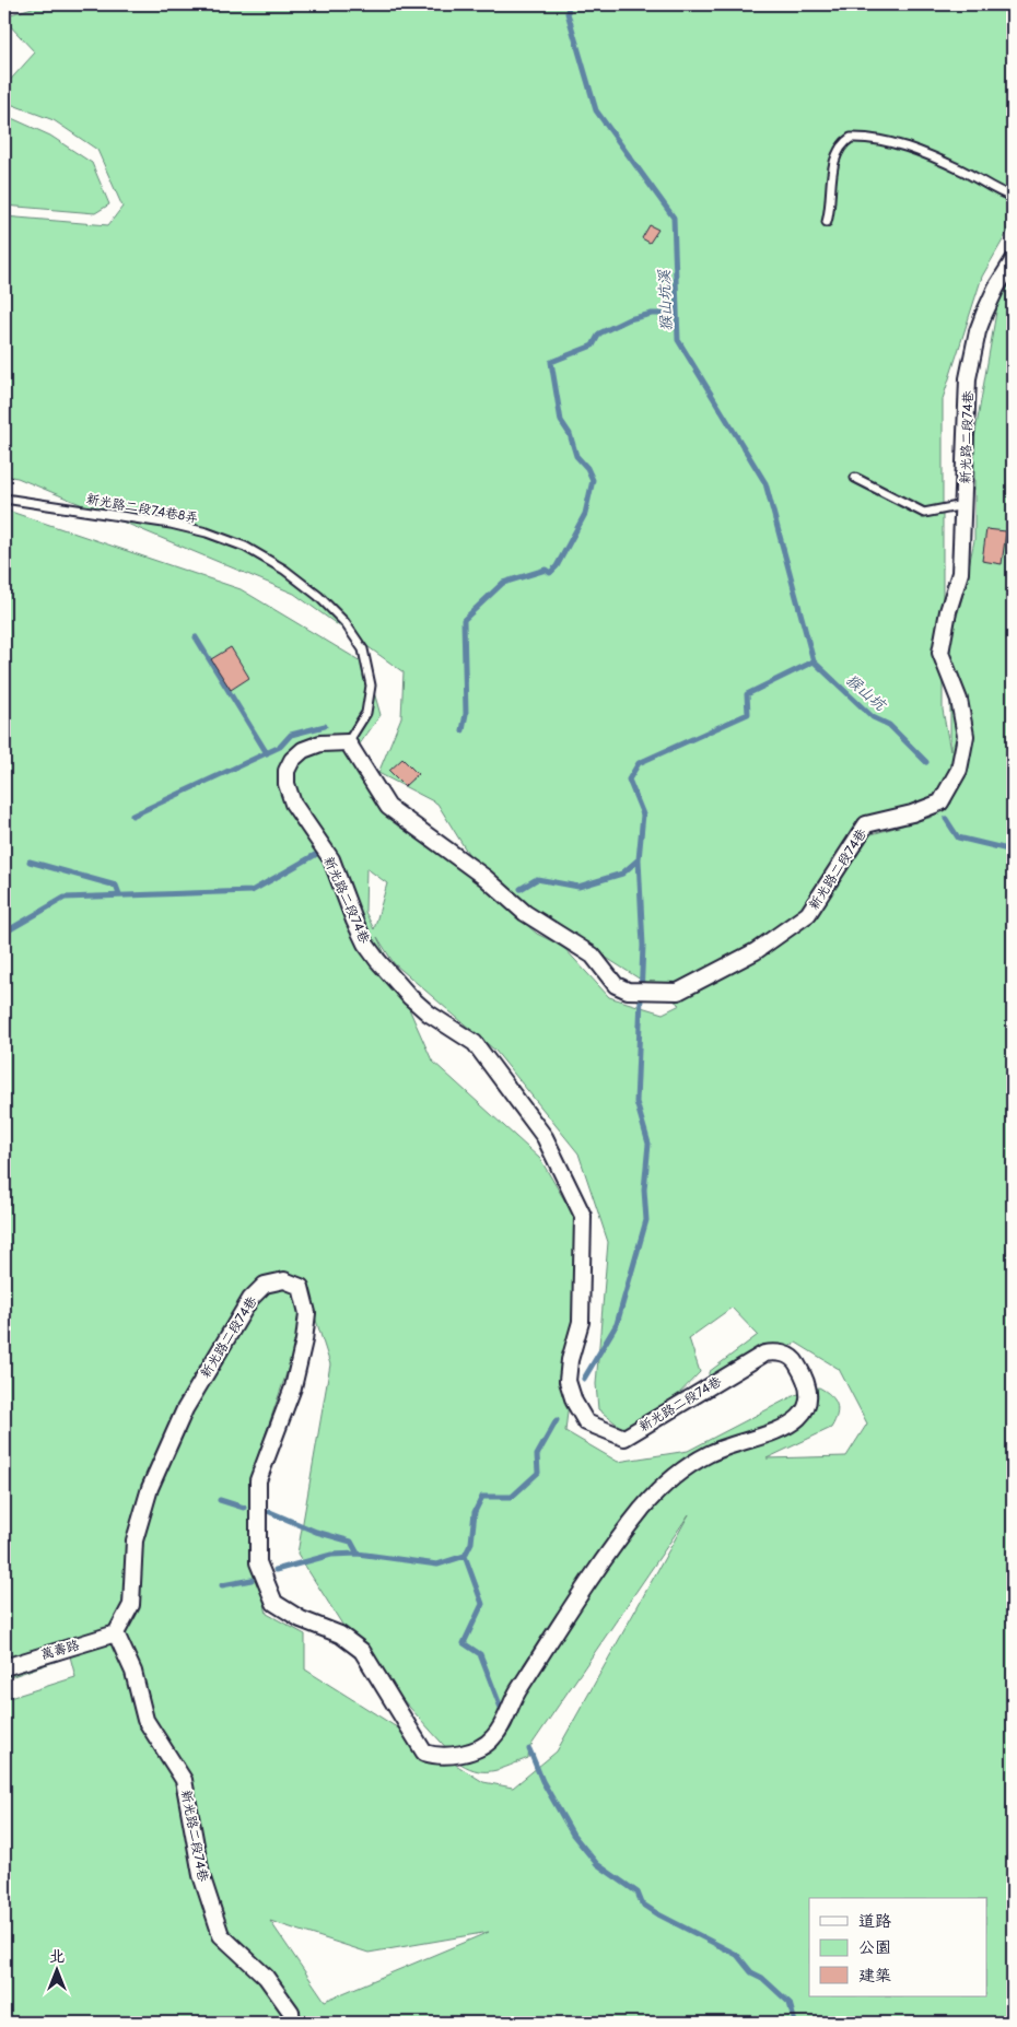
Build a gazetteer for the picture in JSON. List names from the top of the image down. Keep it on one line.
{"streets":{"street":["新光路二段74巷","萬壽路"],"lane":["新光路二段74巷8弄"]},"crossings":[["新光路二段74巷","新光路二段74巷8弄"],["新光路二段74巷","萬壽路"]],"water":["猴山坑溪","猴山坑"],"legend":["道路","公園","建築"],"north":"top"}
